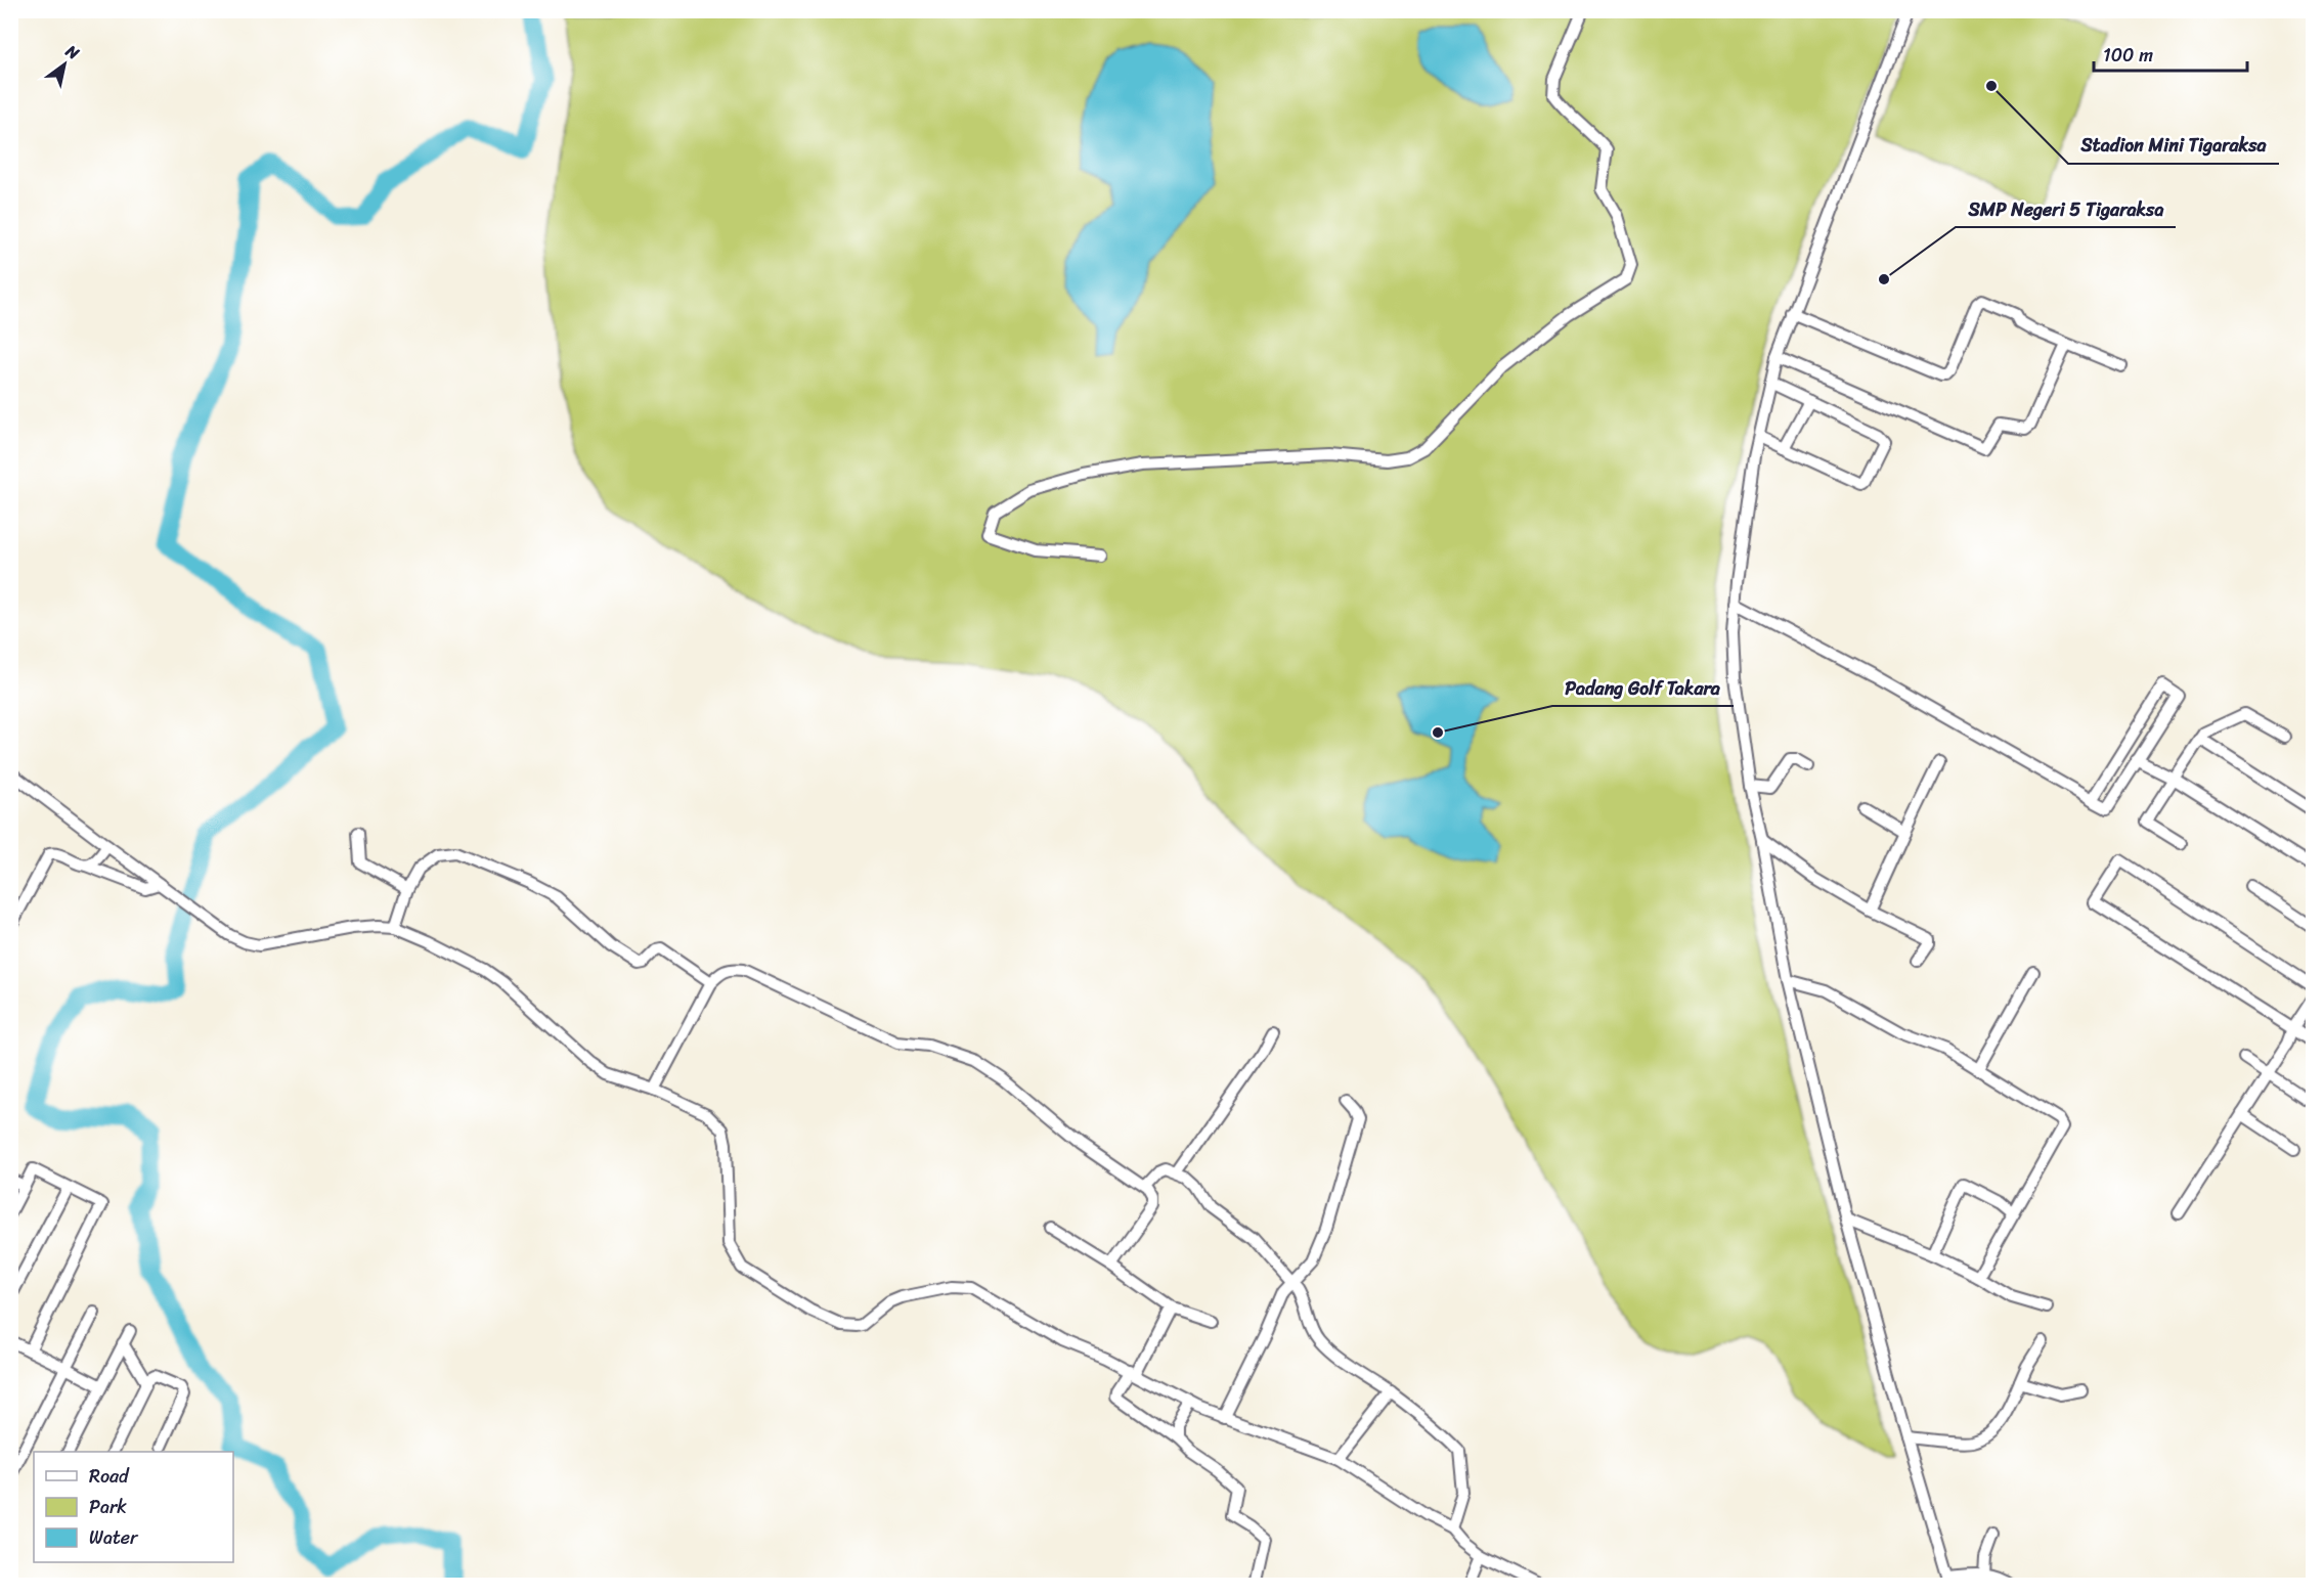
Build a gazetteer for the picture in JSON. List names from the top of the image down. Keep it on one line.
{"places":["Stadion Mini Tigaraksa","SMP Negeri 5 Tigaraksa","Padang Golf Takara"],"legend":["Road","Park","Water"],"scale_bar":"100 m","north":"top right"}
